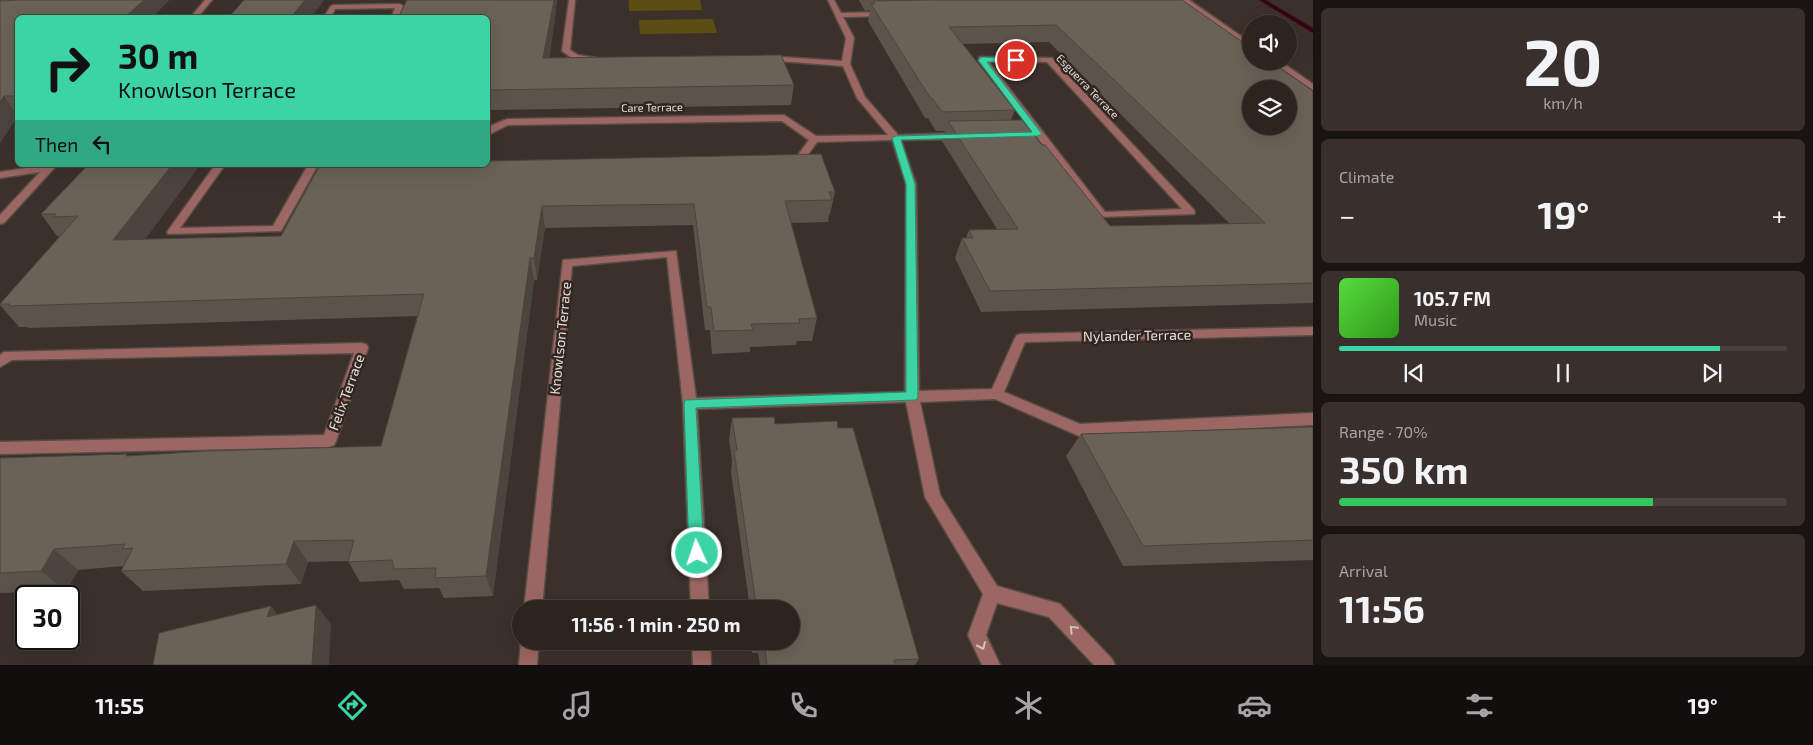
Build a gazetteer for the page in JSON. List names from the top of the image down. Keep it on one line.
{"streets":{"street":["Esguerra Terrace","Care Terrace","Nylander Terrace","Knowlson Terrace","Felix Terrace"]},"page":{"tile":[["20","km/h"],"Climate",["Range · 70%","350 km"],["Arrival","11:56"]],"turn":["30 m","Knowlson Terrace"],"then":"Then","heat":["−","19°","+"],"song":["105.7 FM","Music"],"limit":"30","trip":"11:56 · 1 min · 250 m","tabs":["11:55","19°"]}}
